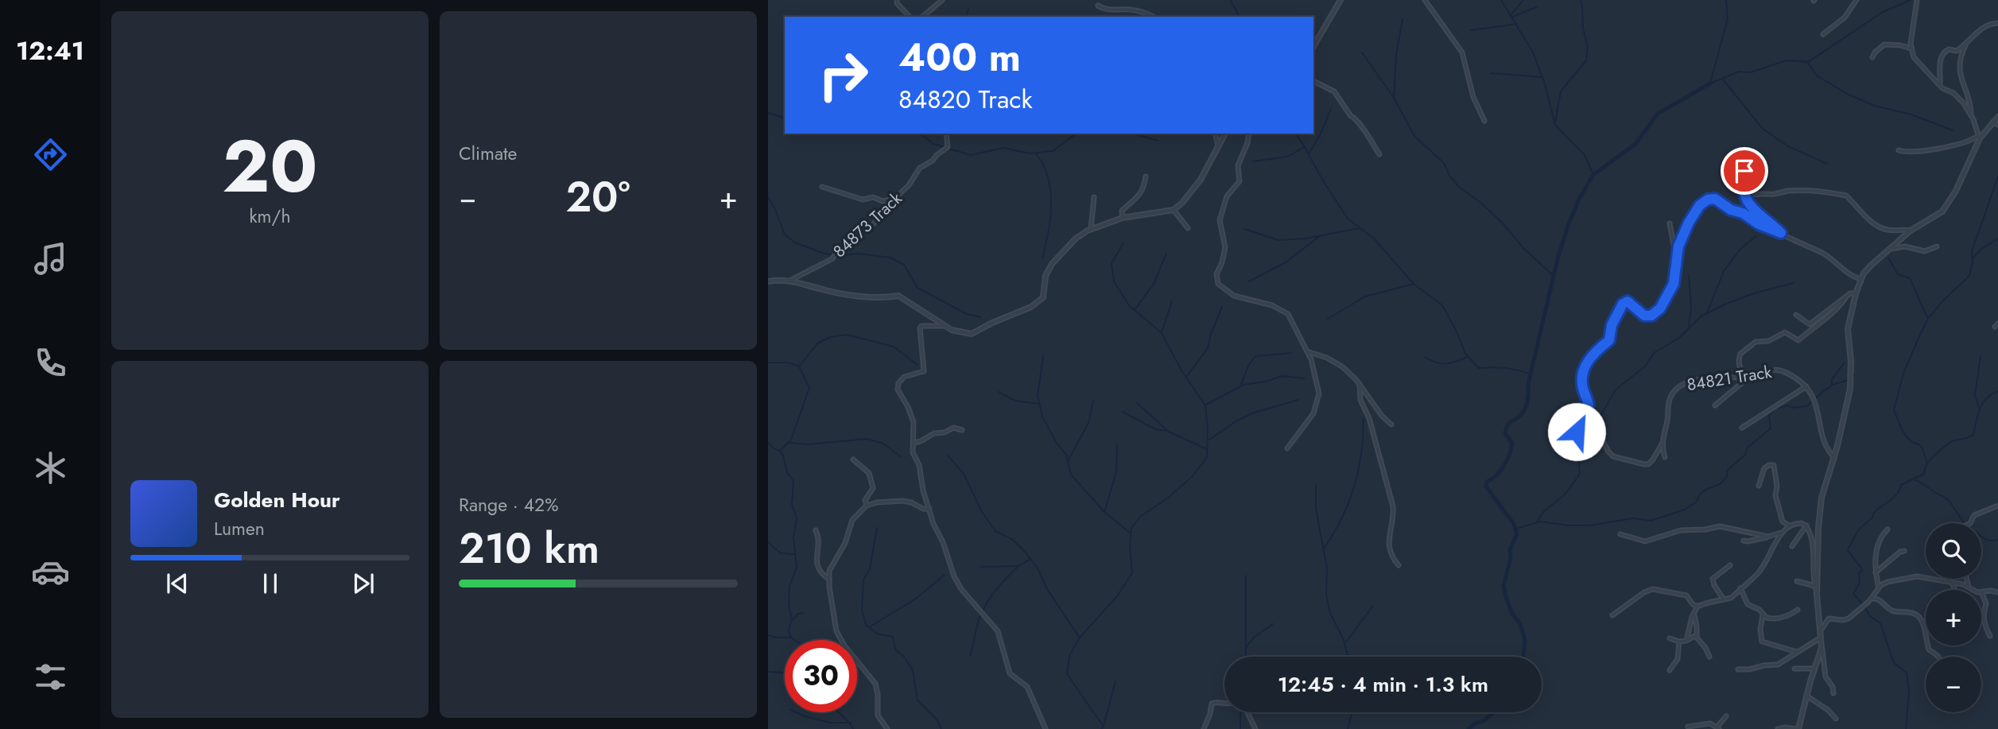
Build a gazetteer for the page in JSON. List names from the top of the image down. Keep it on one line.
{"streets":{"street":["84873 Track","84821 Track"]},"page":{"tabs":"12:41","tile":[["20","km/h"],"Climate",["Range · 42%","210 km"]],"turn":["400 m","84820 Track"],"heat":["−","20°","+"],"song":["Golden Hour","Lumen"],"map_buttons":["+","−"],"limit":"30","trip":"12:45 · 4 min · 1.3 km"}}
